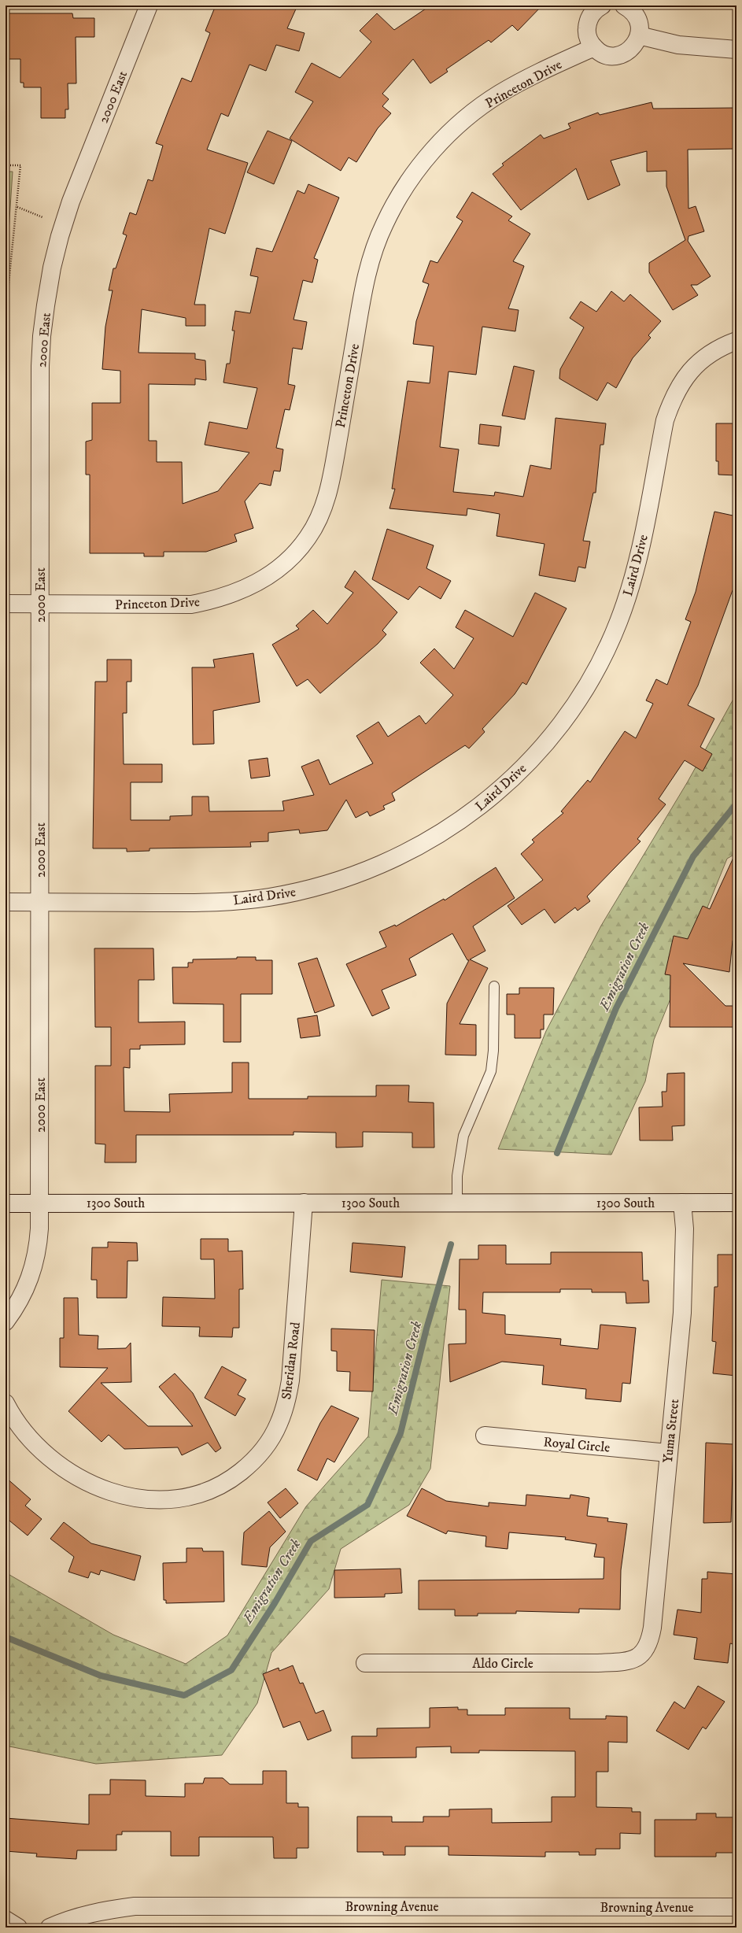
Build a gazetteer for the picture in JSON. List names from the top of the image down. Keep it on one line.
{"streets":{"street":["Princeton Drive","2000 East","Laird Drive","1300 South","Sheridan Road","Yuma Street","Royal Circle","Aldo Circle","Browning Avenue"]},"crossings":[["Princeton Drive","2000 East"],["2000 East","Laird Drive"],["2000 East","1300 South"],["1300 South","Sheridan Road"],["1300 South","Yuma Street"],["Yuma Street","Royal Circle"],["Yuma Street","Aldo Circle"]],"water":["Emigration Creek"]}
